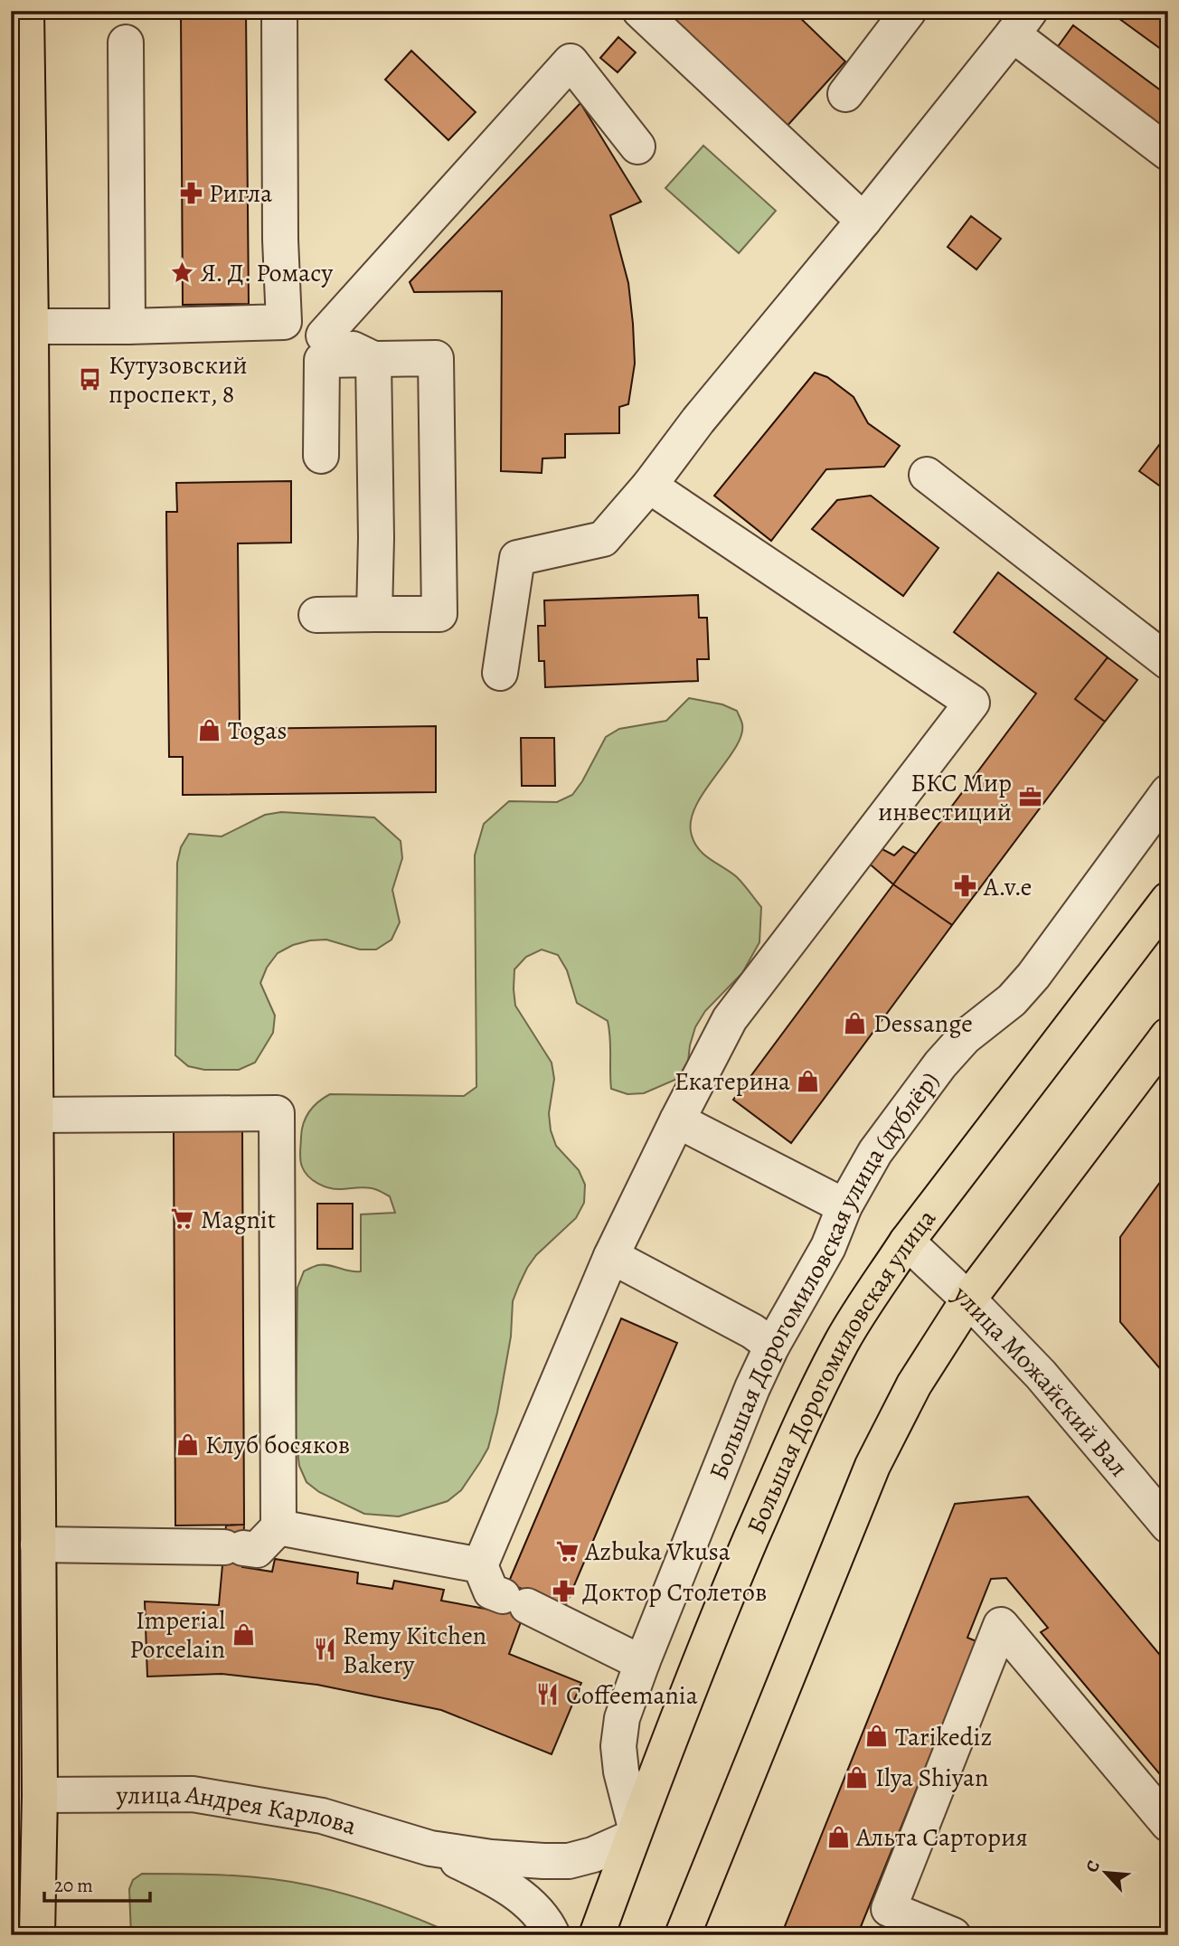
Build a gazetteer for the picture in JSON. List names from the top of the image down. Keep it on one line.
{"streets":{"main road":["Большая Дорогомиловская улица"],"street":["Большая Дорогомиловская улица (дублёр)","улица Можайский Вал","улица Андрея Карлова"]},"crossings":[["Большая Дорогомиловская улица (дублёр)","Большая Дорогомиловская улица"],["Большая Дорогомиловская улица (дублёр)","улица Андрея Карлова"],["Большая Дорогомиловская улица","улица Можайский Вал"],["Большая Дорогомиловская улица","улица Андрея Карлова"]],"places":{"pharmacy":["Ригла","A.v.e","Доктор Столетов"],"place":["Я. Д. Ромасу"],"bus stop":["Кутузовский проспект, 8"],"shop":["Togas","Dessange","Екатерина","Клуб босяков","Imperial Porcelain","Tarikediz","Ilya Shiyan","Альта Сартория"],"office":["БКС Мир инвестиций"],"supermarket":["Magnit","Azbuka Vkusa"],"restaurant":["Remy Kitchen Bakery","Coffeemania"]},"scale_bar":"20 m","north":"top left"}
